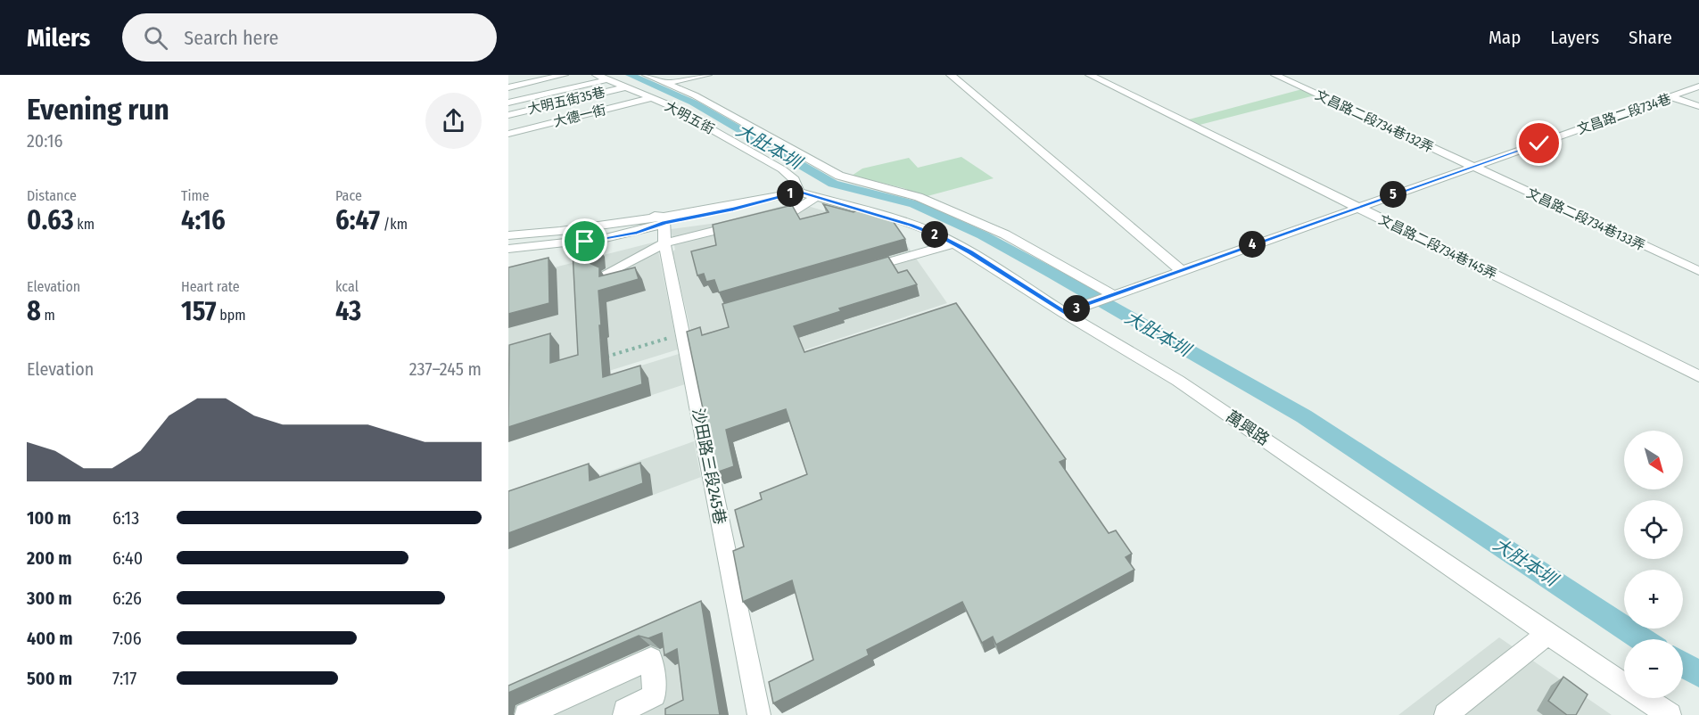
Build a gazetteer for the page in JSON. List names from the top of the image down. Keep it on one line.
{"streets":{"street":["大明五街35巷","文昌路二段734巷","大德一街","大明五街","文昌路二段734巷132弄","文昌路二段734巷133弄","文昌路二段734巷145弄","萬興路","沙田路三段245巷"]},"crossings":[["大明五街35巷","大明五街"],["文昌路二段734巷","文昌路二段734巷132弄"],["文昌路二段734巷","文昌路二段734巷133弄"],["文昌路二段734巷","文昌路二段734巷145弄"],["文昌路二段734巷","萬興路"],["大德一街","大明五街"],["大明五街","萬興路"],["文昌路二段734巷132弄","文昌路二段734巷133弄"]],"water":["大肚本圳"],"north":"bottom right","page":{"header":"Milers","search":"Search here","nav":["Map","Layers","Share"],"heading":["Evening run","20:16"],"stats":[["Distance","0.63 km"],["Time","4:16"],["Pace","6:47 /km"],["Elevation","8 m"],["Heart rate","157 bpm"],["kcal","43"]],"pins":["1","5","2","4","3"],"chart":["Elevation","237–245 m"],"map_buttons":["+","−"],"list":[{"name":"100 m","note":"6:13"},{"name":"200 m","note":"6:40"},{"name":"300 m","note":"6:26"},{"name":"400 m","note":"7:06"},{"name":"500 m","note":"7:17"}]}}
